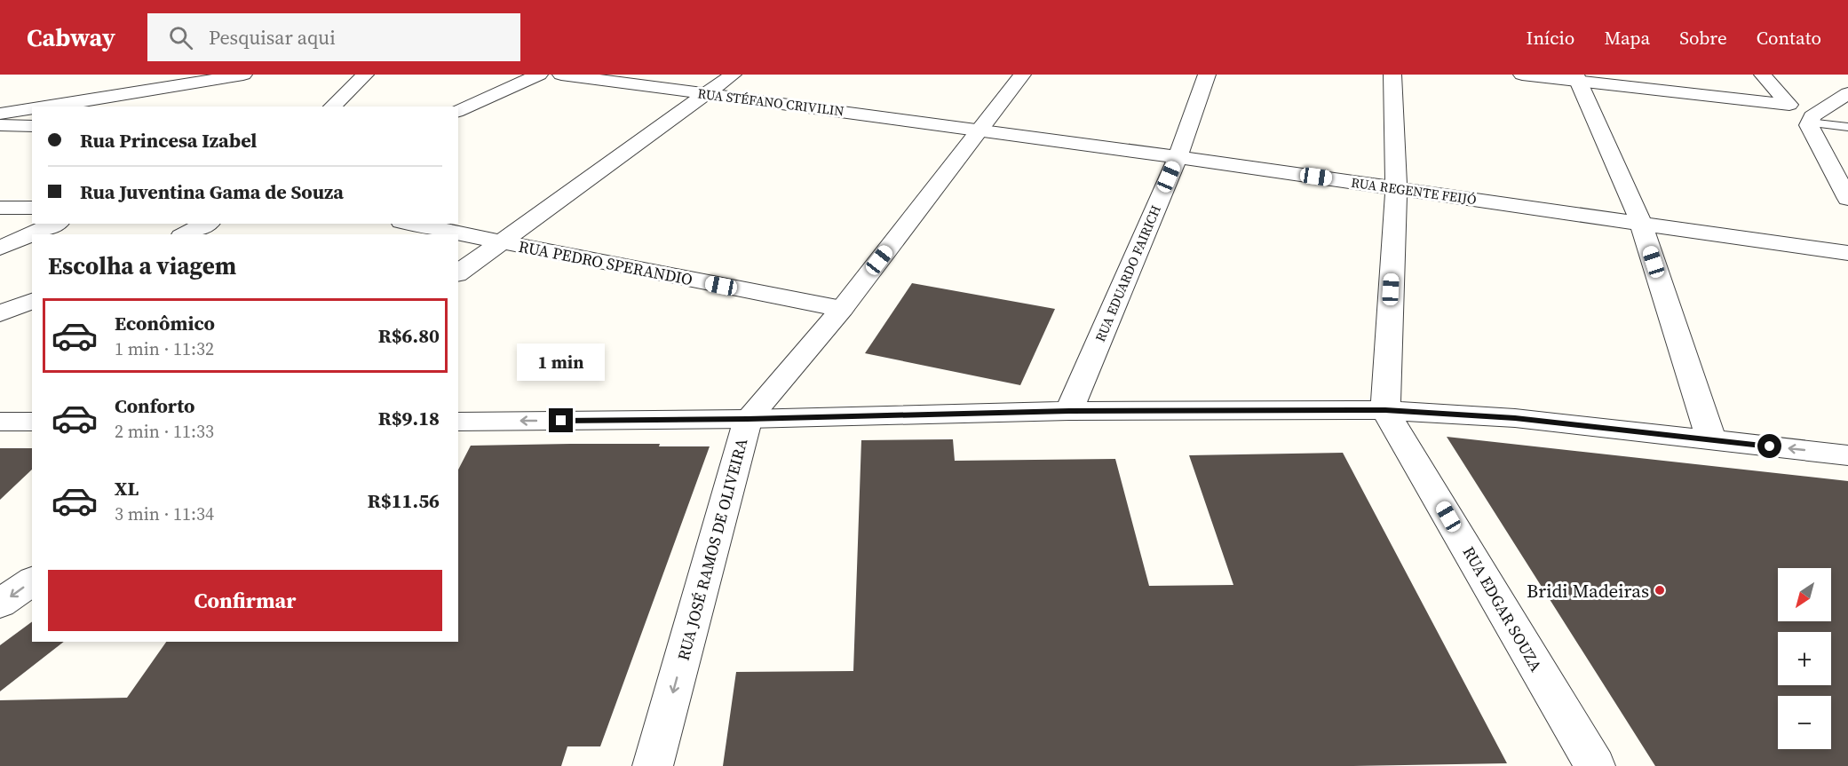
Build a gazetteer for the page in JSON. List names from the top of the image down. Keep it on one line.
{"streets":{"street":["RUA STÉFANO CRIVILIN","RUA REGENTE FEIJÓ","RUA PEDRO SPERANDIO","RUA EDUARDO FAIRICH","RUA JOSÉ RAMOS DE OLIVEIRA","RUA EDGAR SOUZA"]},"crossings":[["RUA STÉFANO CRIVILIN","RUA REGENTE FEIJÓ"],["RUA STÉFANO CRIVILIN","RUA JOSÉ RAMOS DE OLIVEIRA"],["RUA REGENTE FEIJÓ","RUA EDUARDO FAIRICH"],["RUA REGENTE FEIJÓ","RUA JOSÉ RAMOS DE OLIVEIRA"],["RUA PEDRO SPERANDIO","RUA JOSÉ RAMOS DE OLIVEIRA"]],"one_way":["RUA JOSÉ RAMOS DE OLIVEIRA"],"places":["Bridi Madeiras"],"north":"bottom left","page":{"header":"Cabway","search":"Pesquisar aqui","nav":["Início","Mapa","Sobre","Contato"],"banner":["Rua Princesa Izabel","Rua Juventina Gama de Souza"],"heading":"Escolha a viagem","list":[{"name":"Econômico","note":"1 min · 11:32","value":"R$6.80"},{"name":"Conforto","note":"2 min · 11:33","value":"R$9.18"},{"name":"XL","note":"3 min · 11:34","value":"R$11.56"}],"bubble":"1 min","buttons":"Confirmar","map_buttons":["+","−"]}}
